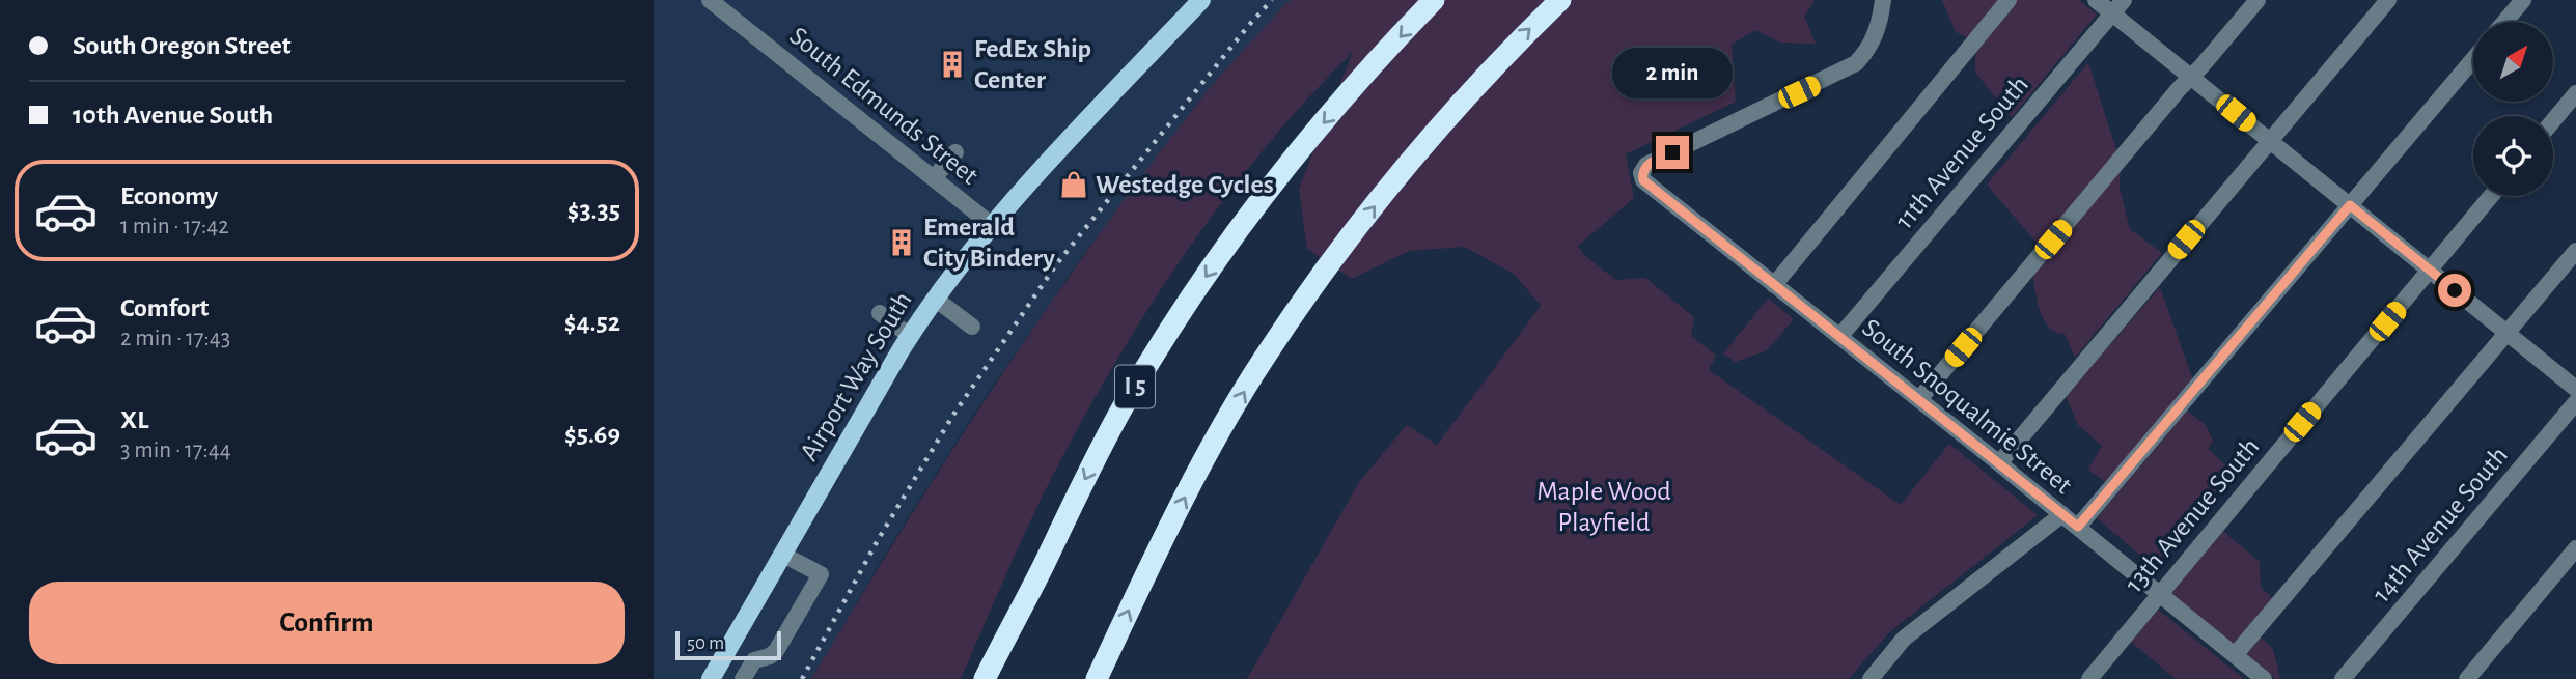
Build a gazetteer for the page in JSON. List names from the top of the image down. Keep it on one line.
{"streets":{"highway":["I 5"],"main road":["Airport Way South"],"street":["South Edmunds Street","11th Avenue South","South Snoqualmie Street","13th Avenue South","14th Avenue South"]},"crossings":[["South Edmunds Street","Airport Way South"],["11th Avenue South","South Snoqualmie Street"],["South Snoqualmie Street","13th Avenue South"]],"parks":["Maple Wood Playfield"],"places":{"building":["FedEx Ship Center","Emerald City Bindery"],"shop":["Westedge Cycles"]},"scale_bar":"50 m","north":"top right","page":{"banner":["South Oregon Street","10th Avenue South"],"bubble":"2 min","list":[{"name":"Economy","note":"1 min · 17:42","value":"$3.35"},{"name":"Comfort","note":"2 min · 17:43","value":"$4.52"},{"name":"XL","note":"3 min · 17:44","value":"$5.69"}],"buttons":"Confirm","scale":"50 m"}}
